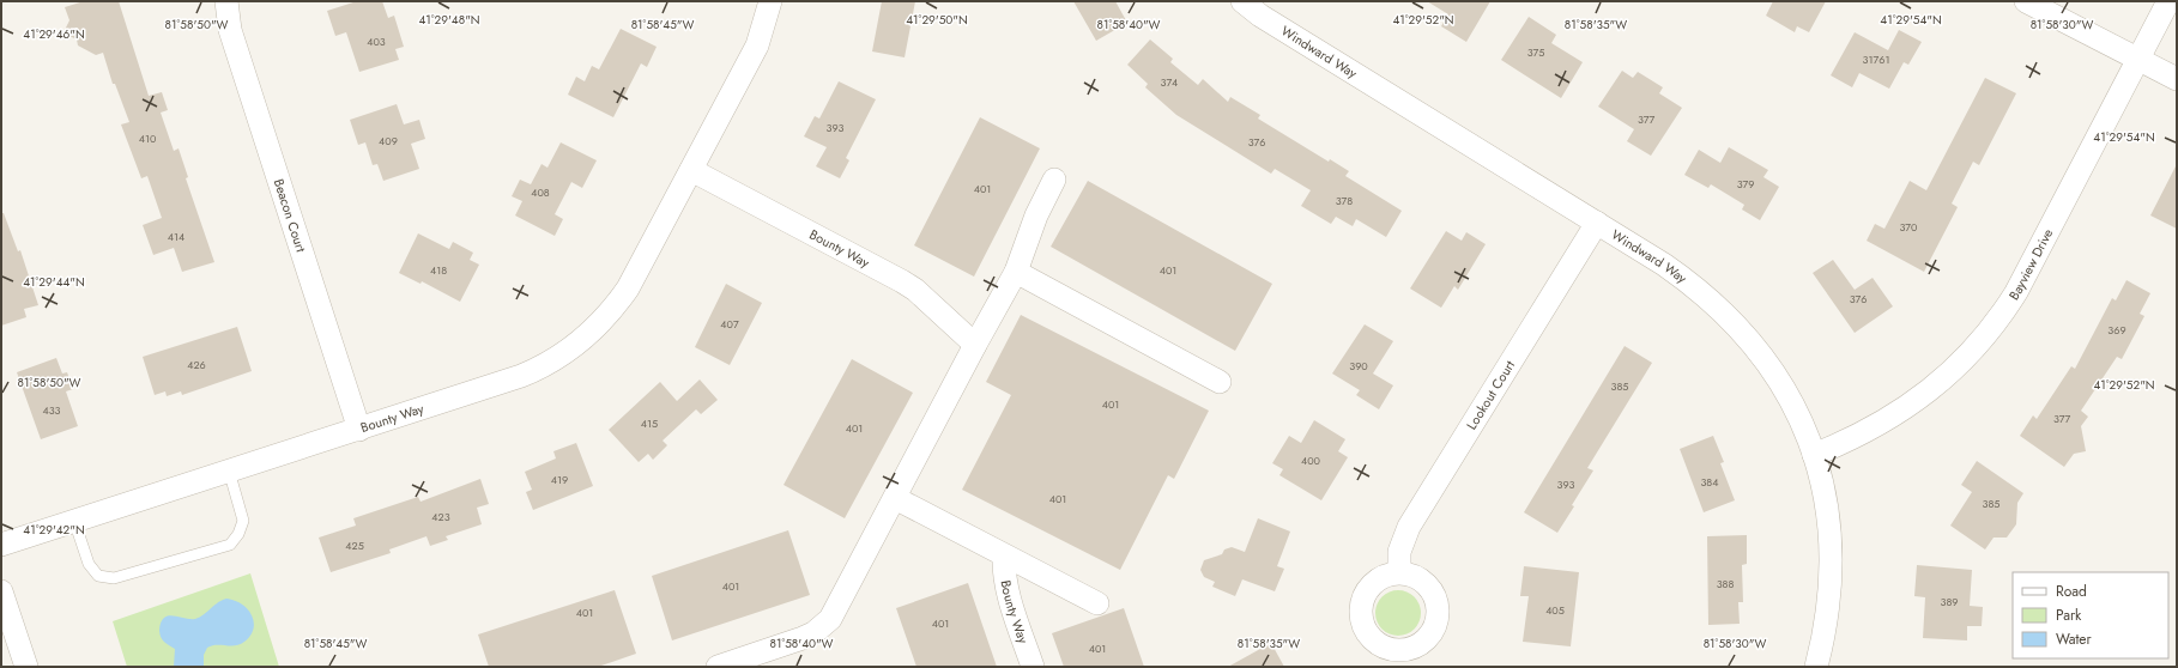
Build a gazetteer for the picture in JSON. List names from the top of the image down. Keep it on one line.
{"streets":{"street":["Windward Way","Beacon Court","Bounty Way","Bayview Drive","Lookout Court"]},"crossings":[["Windward Way","Bayview Drive"],["Windward Way","Lookout Court"],["Beacon Court","Bounty Way"]],"house_numbers":["403","375","31761","374","377","393","410","409","376","379","401","408","378","370","414","418","401","376","407","369","426","390","385","401","433","377","415","401","400","419","384","393","401","385","423","425","388","401","389","405","401","401","401"],"legend":["Road","Park","Water"],"coordinates":["41°29'48\"N","41°29'50\"N","41°29'52\"N","41°29'54\"N","81°58'50\"W","81°58'45\"W","81°58'40\"W","81°58'35\"W","81°58'30\"W","41°29'46\"N","41°29'44\"N","41°29'42\"N"]}
